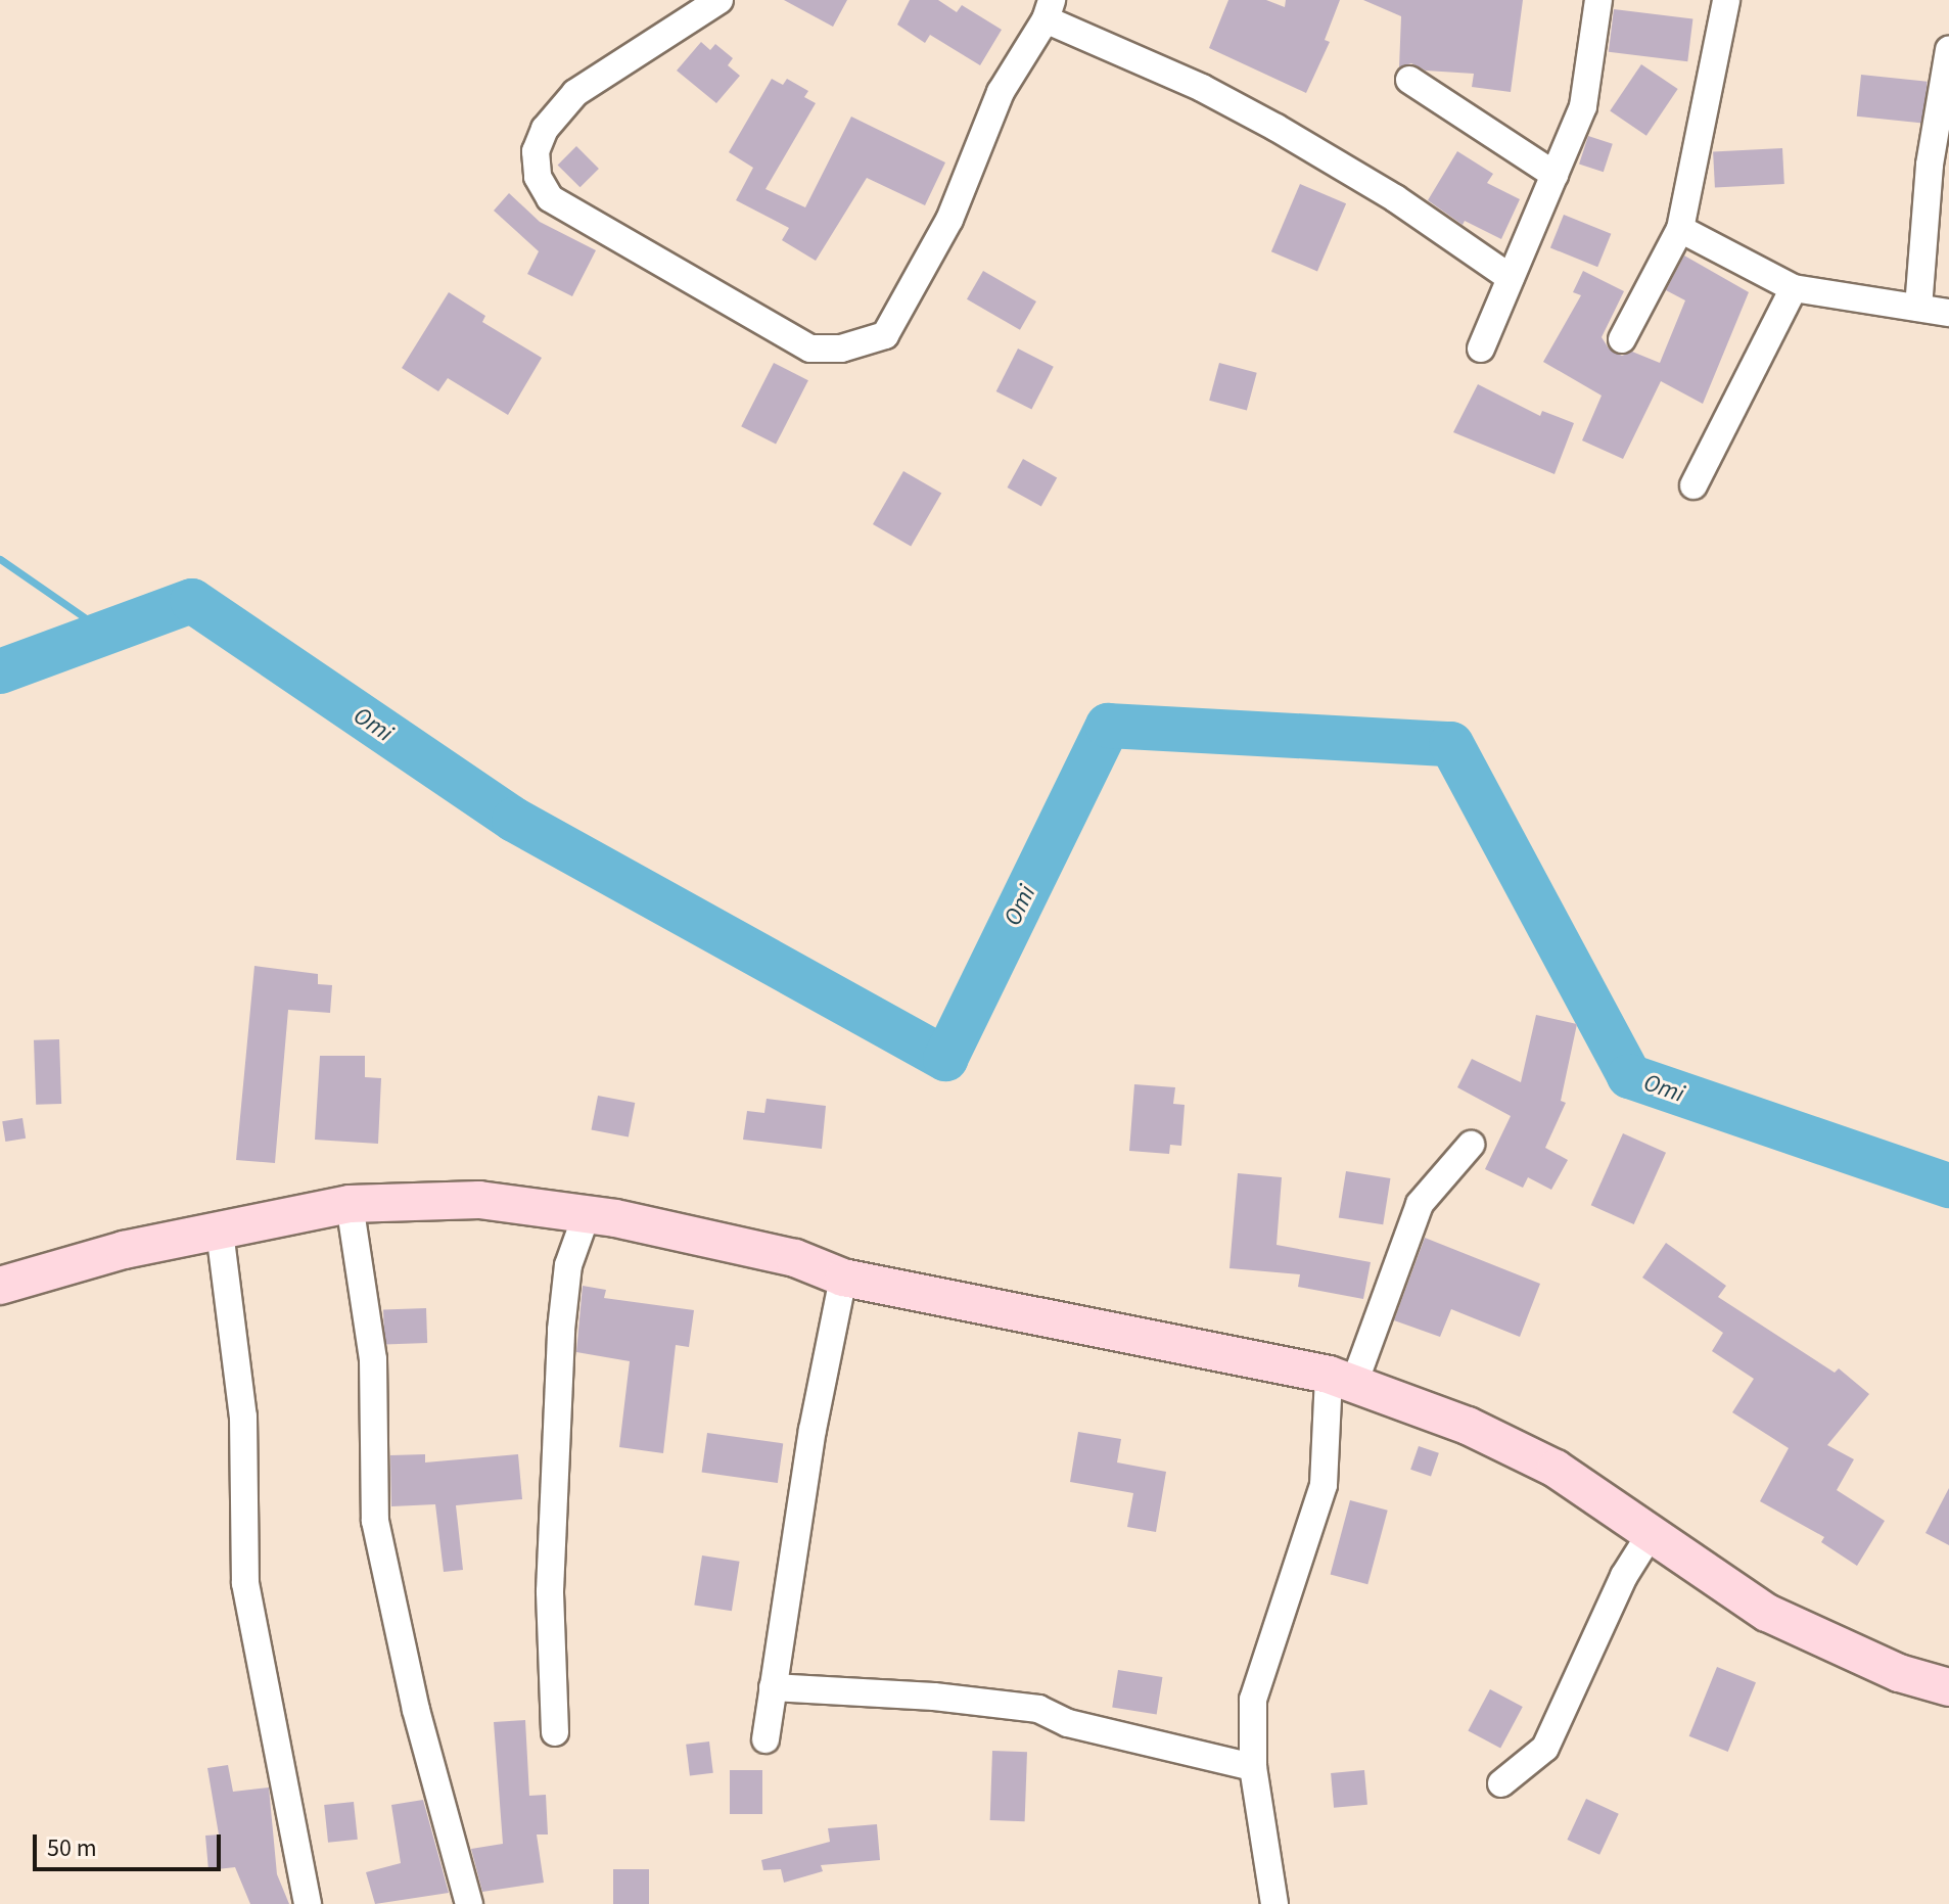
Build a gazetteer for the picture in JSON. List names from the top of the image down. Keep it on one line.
{"water":["Omi"],"scale_bar":"50 m"}
